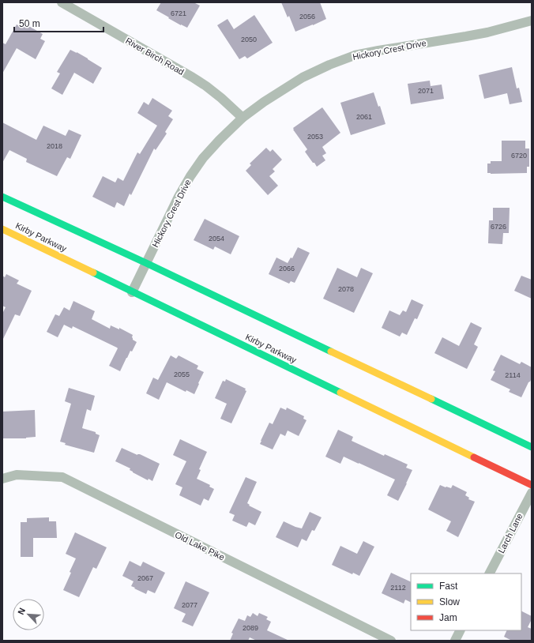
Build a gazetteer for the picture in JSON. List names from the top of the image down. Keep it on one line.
{"streets":{"main road":["Kirby Parkway"],"street":["Hickory Crest Drive","River Birch Road","Larch Lane","Old Lake Pike"]},"crossings":[["Hickory Crest Drive","River Birch Road"],["Hickory Crest Drive","Kirby Parkway"]],"house_numbers":["6721","2056","2050","2071","2061","2053","2018","6720","6726","2054","2066","2078","2055","2114","2067","2112","2077","2089"],"legend":["Fast","Slow","Jam"],"scale_bar":"50 m","north":"top left"}
